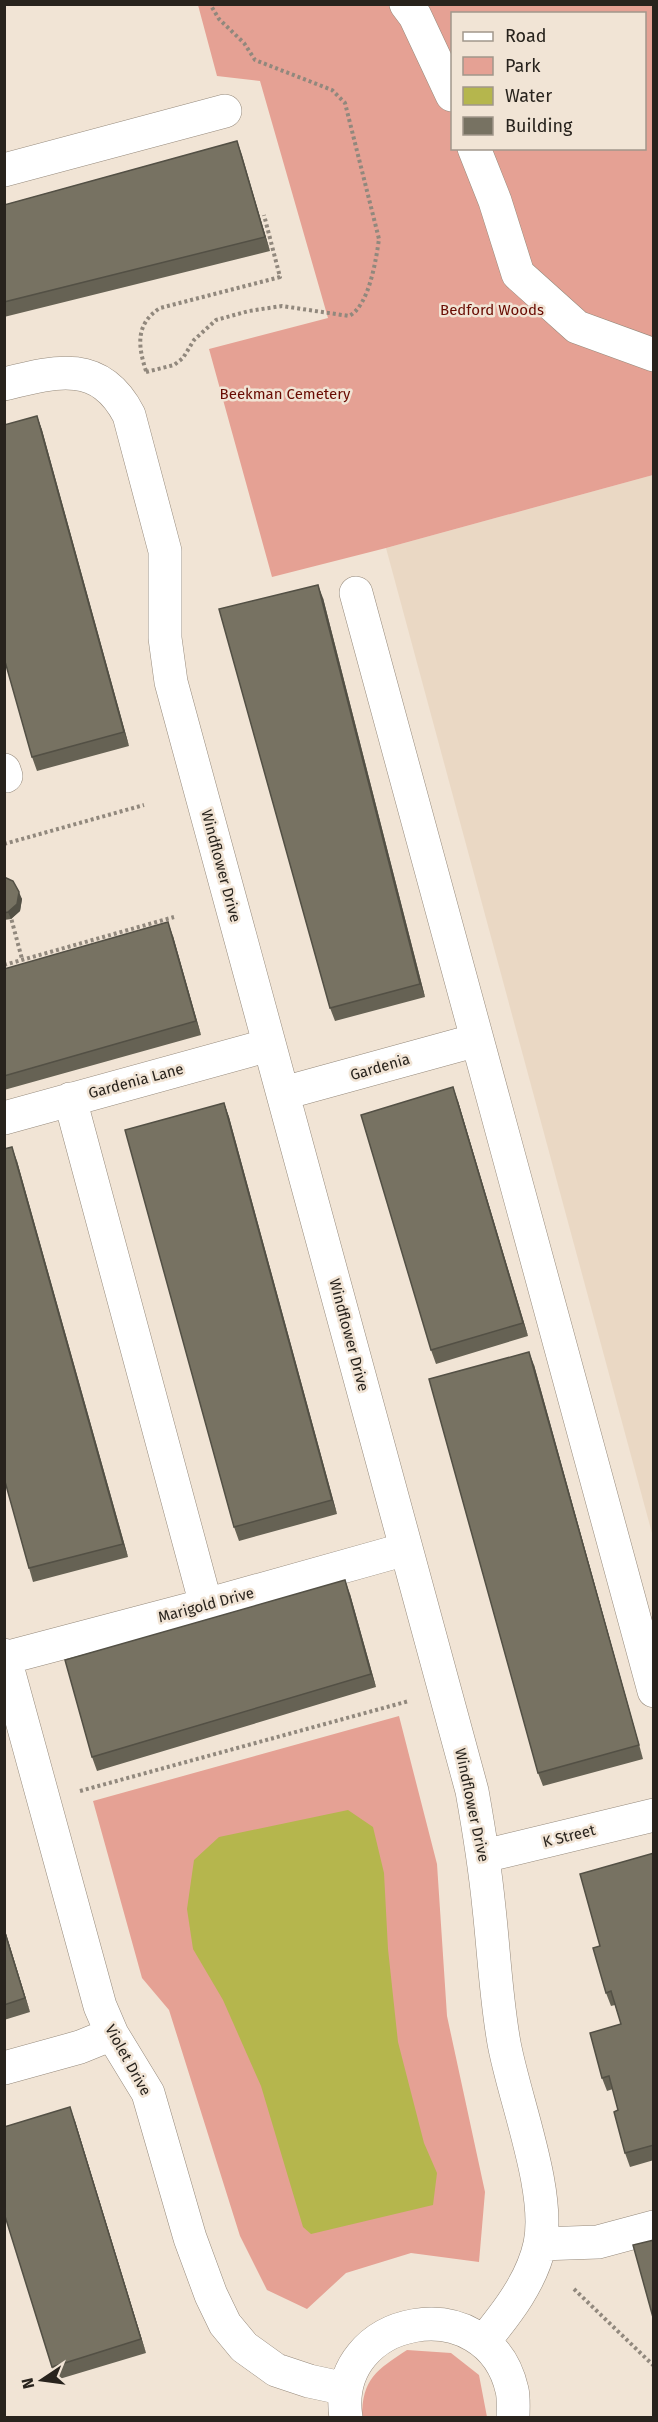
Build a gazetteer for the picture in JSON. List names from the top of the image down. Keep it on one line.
{"streets":{"street":["Windflower Drive","Gardenia","Gardenia Lane","Marigold Drive","K Street","Violet Drive"]},"crossings":[["Windflower Drive","Gardenia"],["Windflower Drive","Gardenia Lane"],["Windflower Drive","Marigold Drive"],["Windflower Drive","K Street"],["Marigold Drive","Violet Drive"]],"parks":["Bedford Woods","Beekman Cemetery"],"legend":["Road","Park","Water","Building"],"north":"left"}
